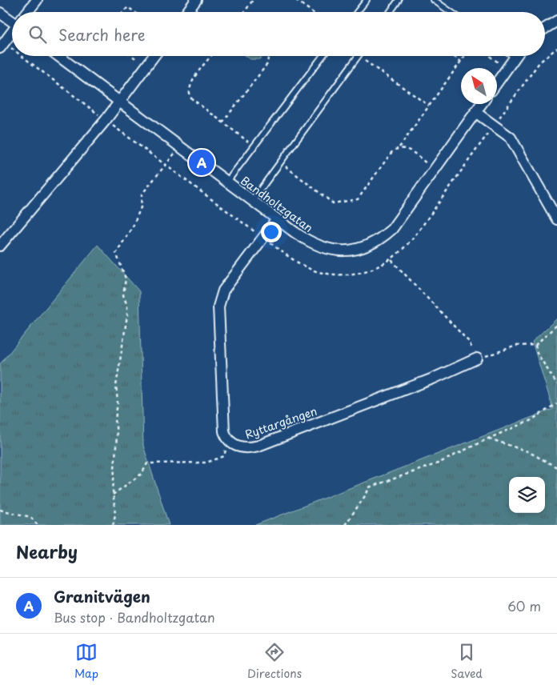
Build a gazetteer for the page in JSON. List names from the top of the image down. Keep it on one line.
{"streets":{"street":["Bandholtzgatan","Ryttargången"]},"north":"top left","page":{"search":"Search here","pins":"A","heading":"Nearby","list":[{"mark":"A","name":"Granitvägen","note":"Bus stop · Bandholtzgatan","value":"60 m"}],"nav":["Map","Directions","Saved"]}}
